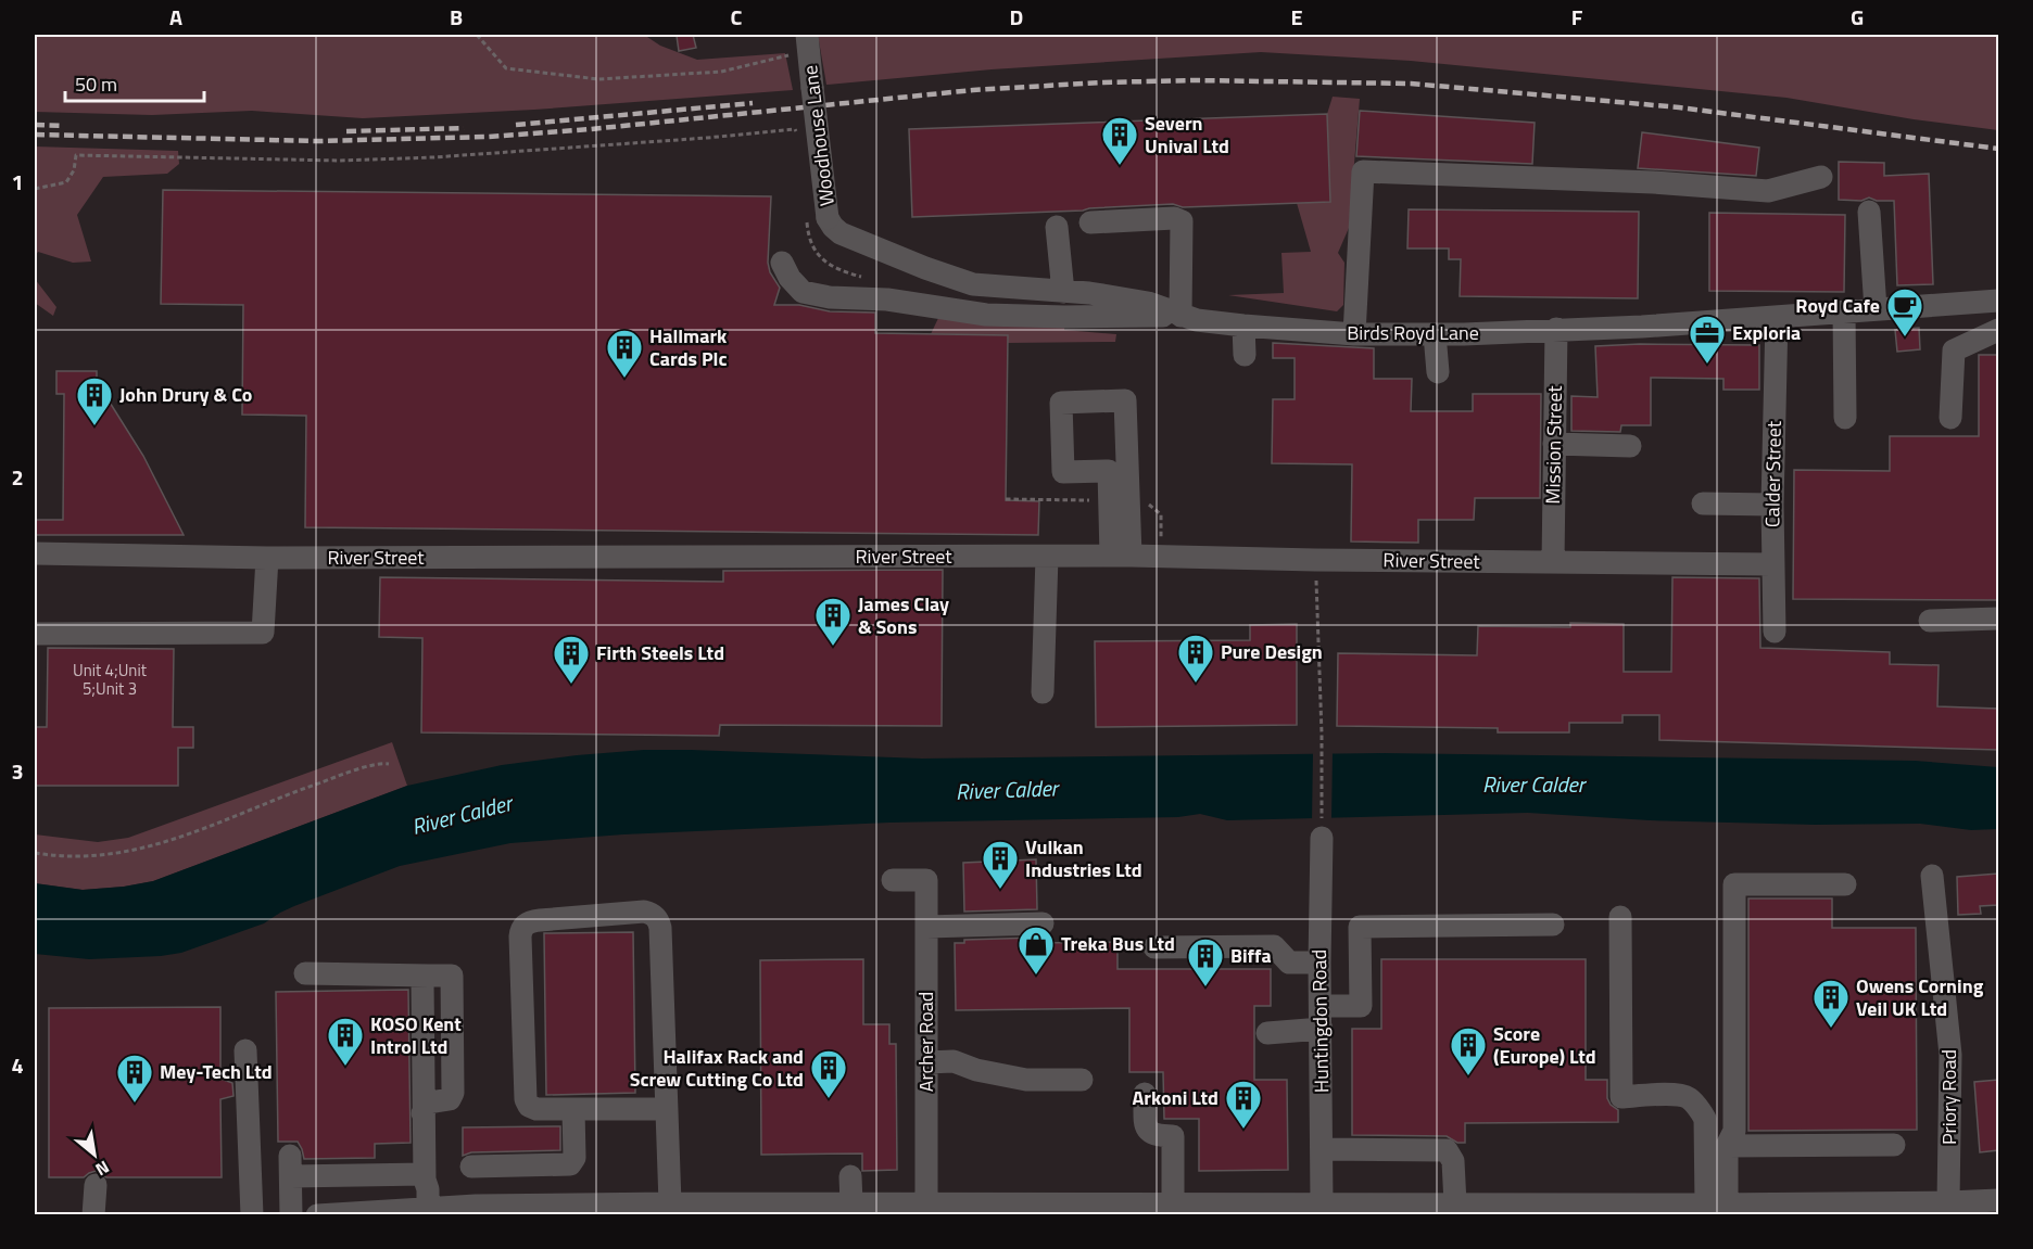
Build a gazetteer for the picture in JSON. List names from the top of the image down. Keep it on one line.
{"streets":{"street":["Woodhouse Lane","Birds Royd Lane","Mission Street","Calder Street","River Street","Huntingdon Road","Archer Road","Priory Road"]},"crossings":[["Woodhouse Lane","Birds Royd Lane"],["Birds Royd Lane","Mission Street"],["Birds Royd Lane","Calder Street"],["Mission Street","River Street"],["Calder Street","River Street"]],"water":["River Calder"],"places":{"building":["Severn Unival Ltd","Hallmark Cards Plc","John Drury & Co","James Clay & Sons","Pure Design","Firth Steels Ltd","Vulkan Industries Ltd","Biffa","Owens Corning Veil UK Ltd","KOSO Kent Introl Ltd","Score (Europe) Ltd","Halifax Rack and Screw Cutting Co Ltd","Mey-Tech Ltd","Arkoni Ltd"],"cafe":["Royd Cafe"],"office":["Exploria"],"shop":["Treka Bus Ltd"]},"house_numbers":["Unit 4;Unit 5;Unit 3"],"scale_bar":"50 m","north":"bottom right","grid":{"columns":["A","B","C","D","E","F","G"],"rows":["1","2","3","4"]}}
